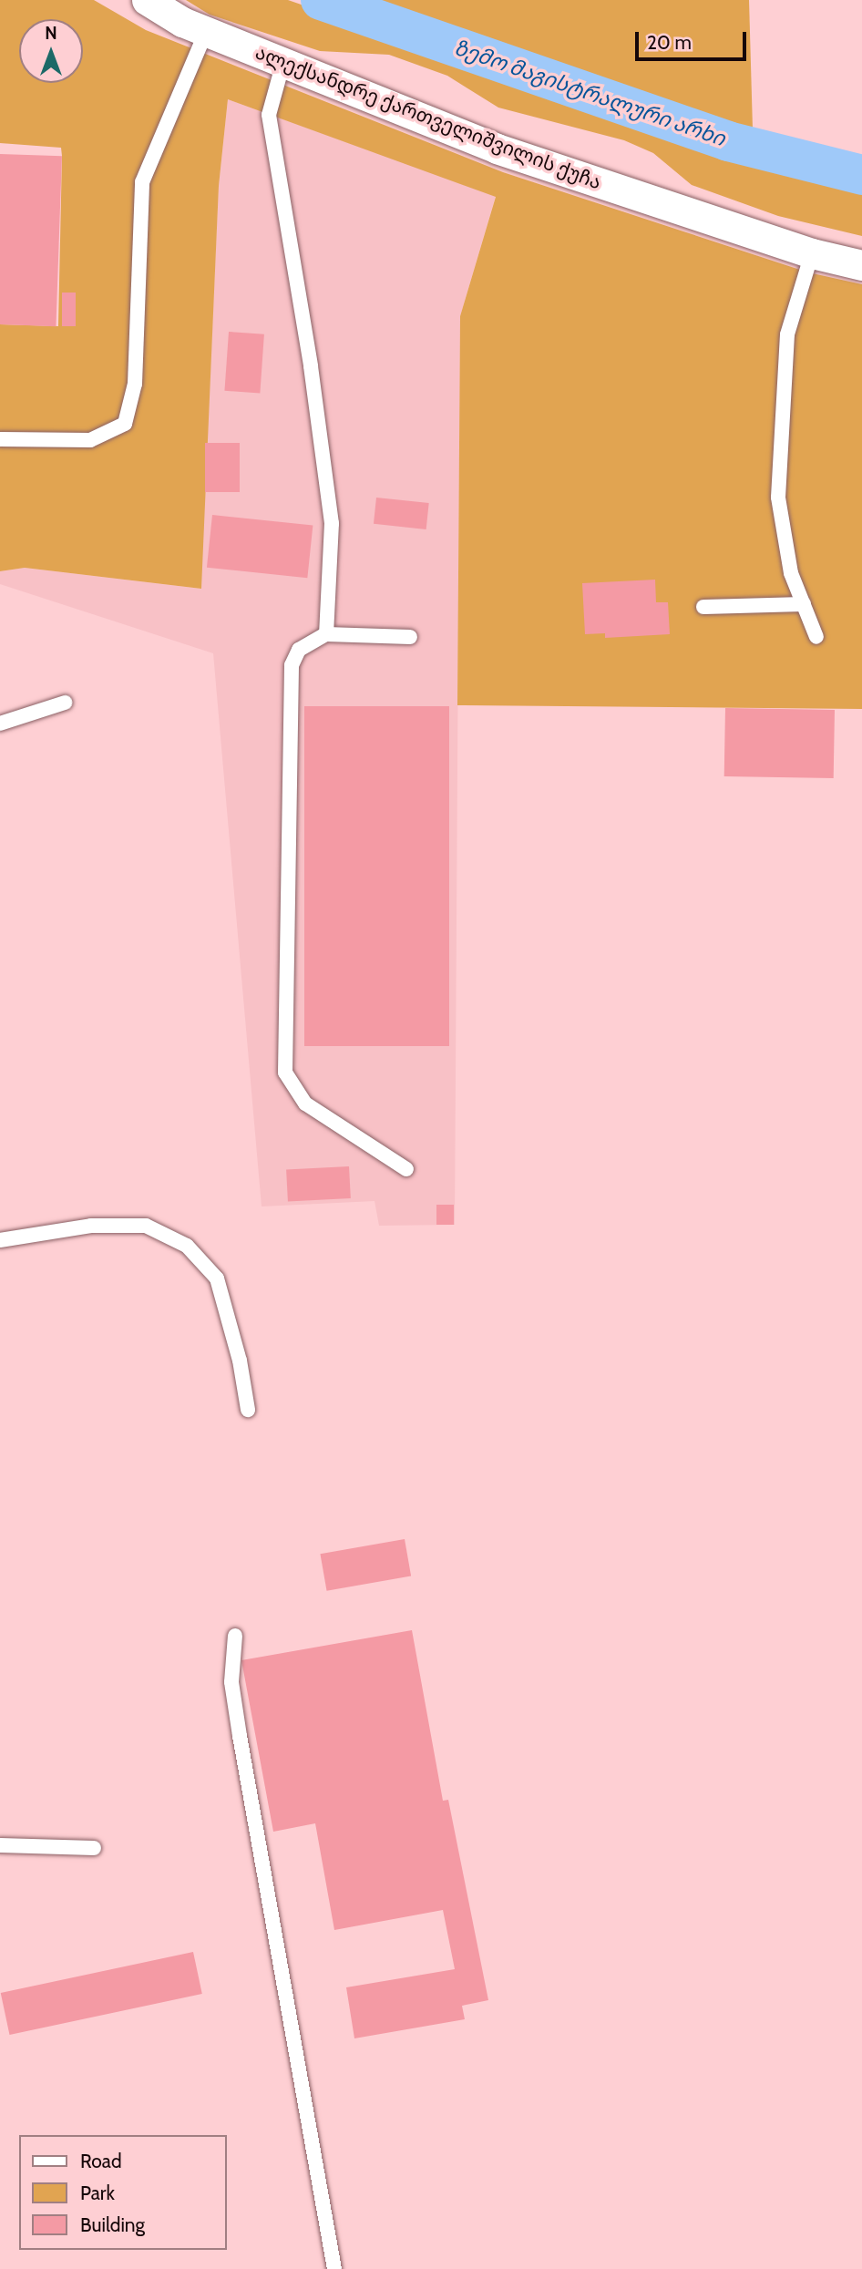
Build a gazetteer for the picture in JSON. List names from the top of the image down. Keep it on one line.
{"streets":{"street":["ალექსანდრე ქართველიშვილის ქუჩა"]},"water":["ზემო მაგისტრალური არხი"],"legend":["Road","Park","Building"],"scale_bar":"20 m","north":"top"}
